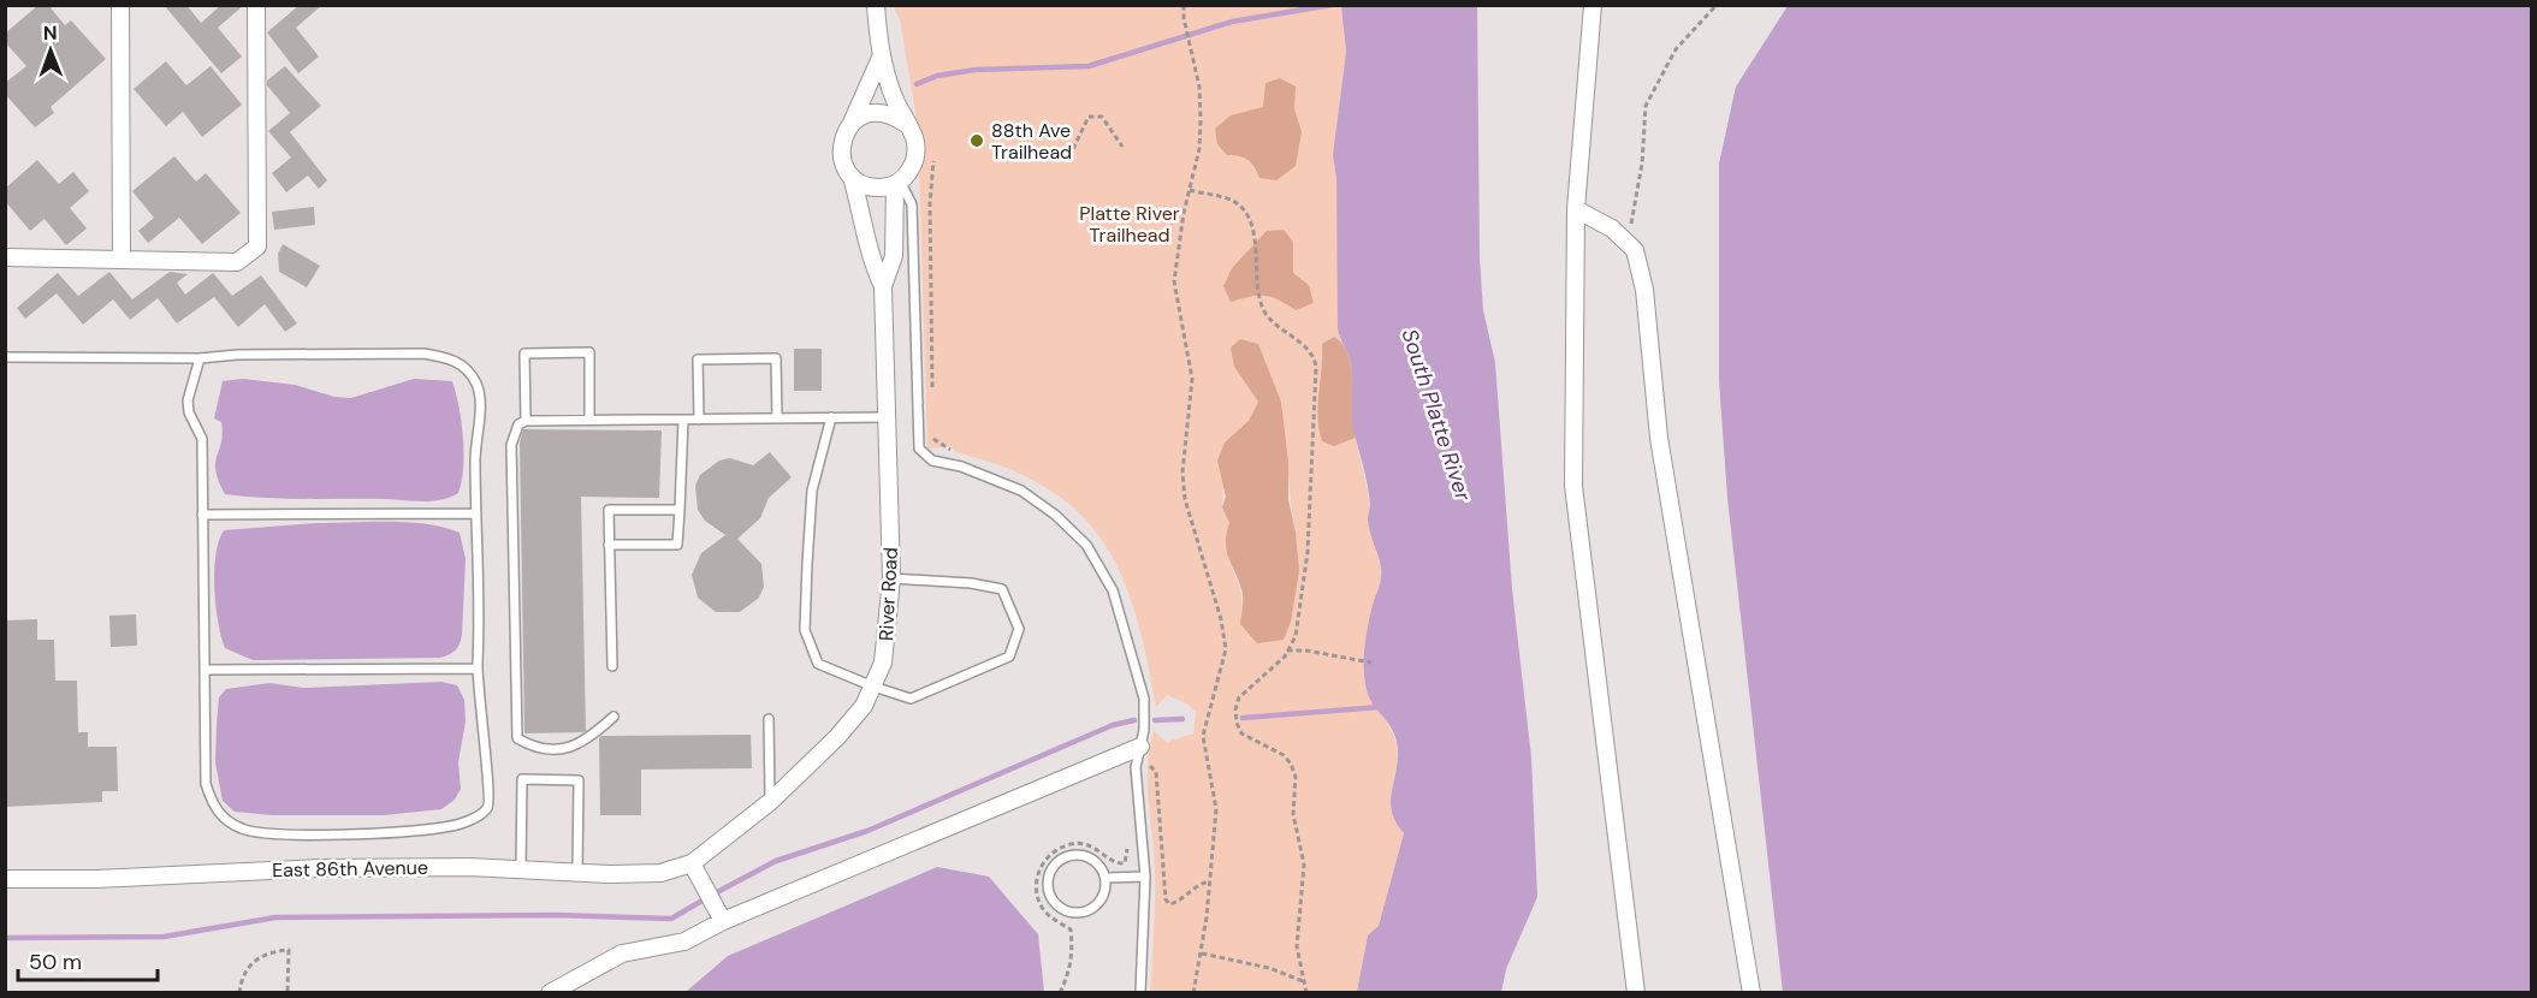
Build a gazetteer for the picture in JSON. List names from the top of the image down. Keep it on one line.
{"streets":{"street":["River Road","East 86th Avenue"]},"crossings":[["River Road","East 86th Avenue"]],"water":["South Platte River"],"parks":["Platte River Trailhead"],"places":["88th Ave Trailhead"],"scale_bar":"50 m","north":"top"}
